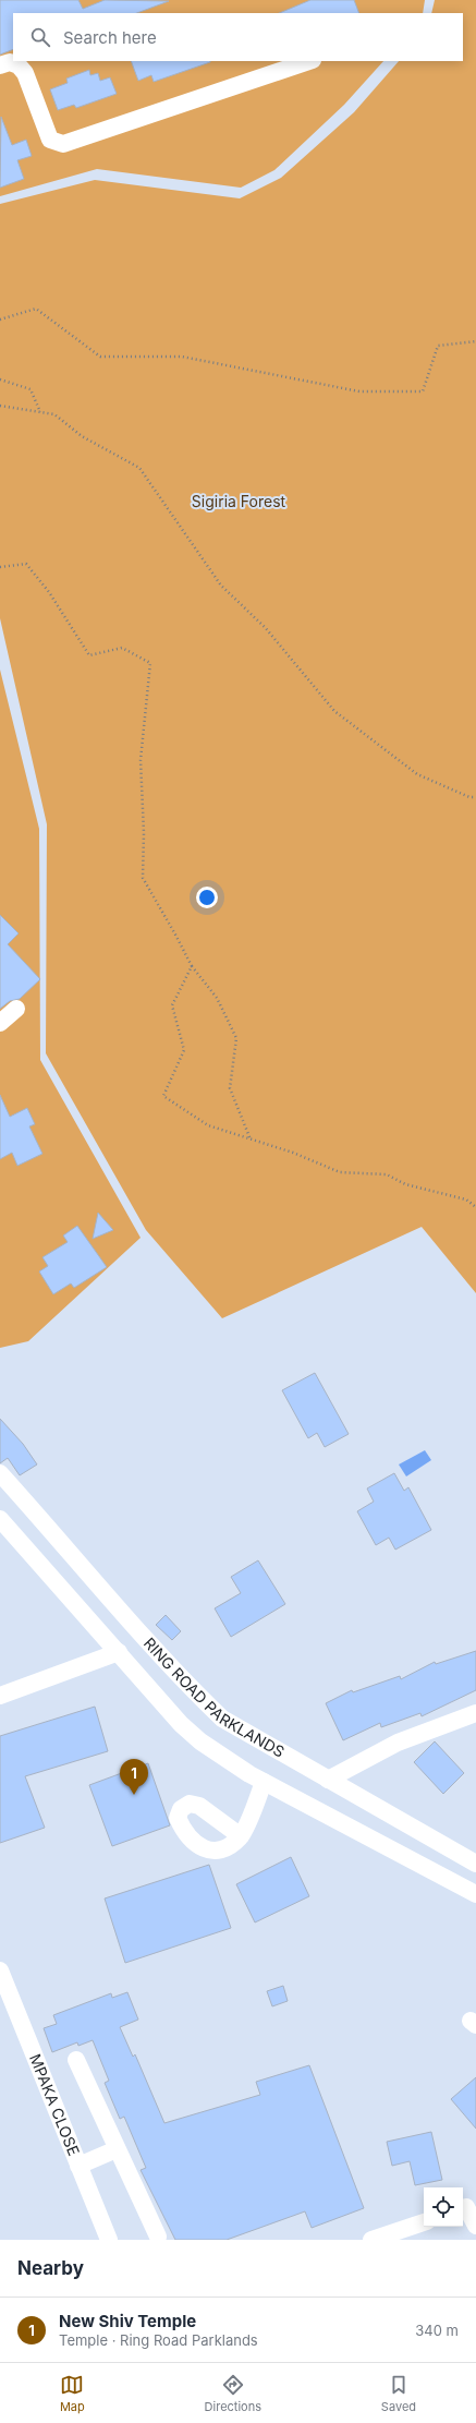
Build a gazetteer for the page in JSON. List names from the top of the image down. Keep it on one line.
{"streets":{"street":["RING ROAD PARKLANDS","MPAKA CLOSE"]},"parks":["Sigiria Forest"],"page":{"search":"Search here","pins":"1","heading":"Nearby","list":[{"mark":"1","name":"New Shiv Temple","note":"Temple · Ring Road Parklands","value":"340 m"}],"nav":["Map","Directions","Saved"]}}
